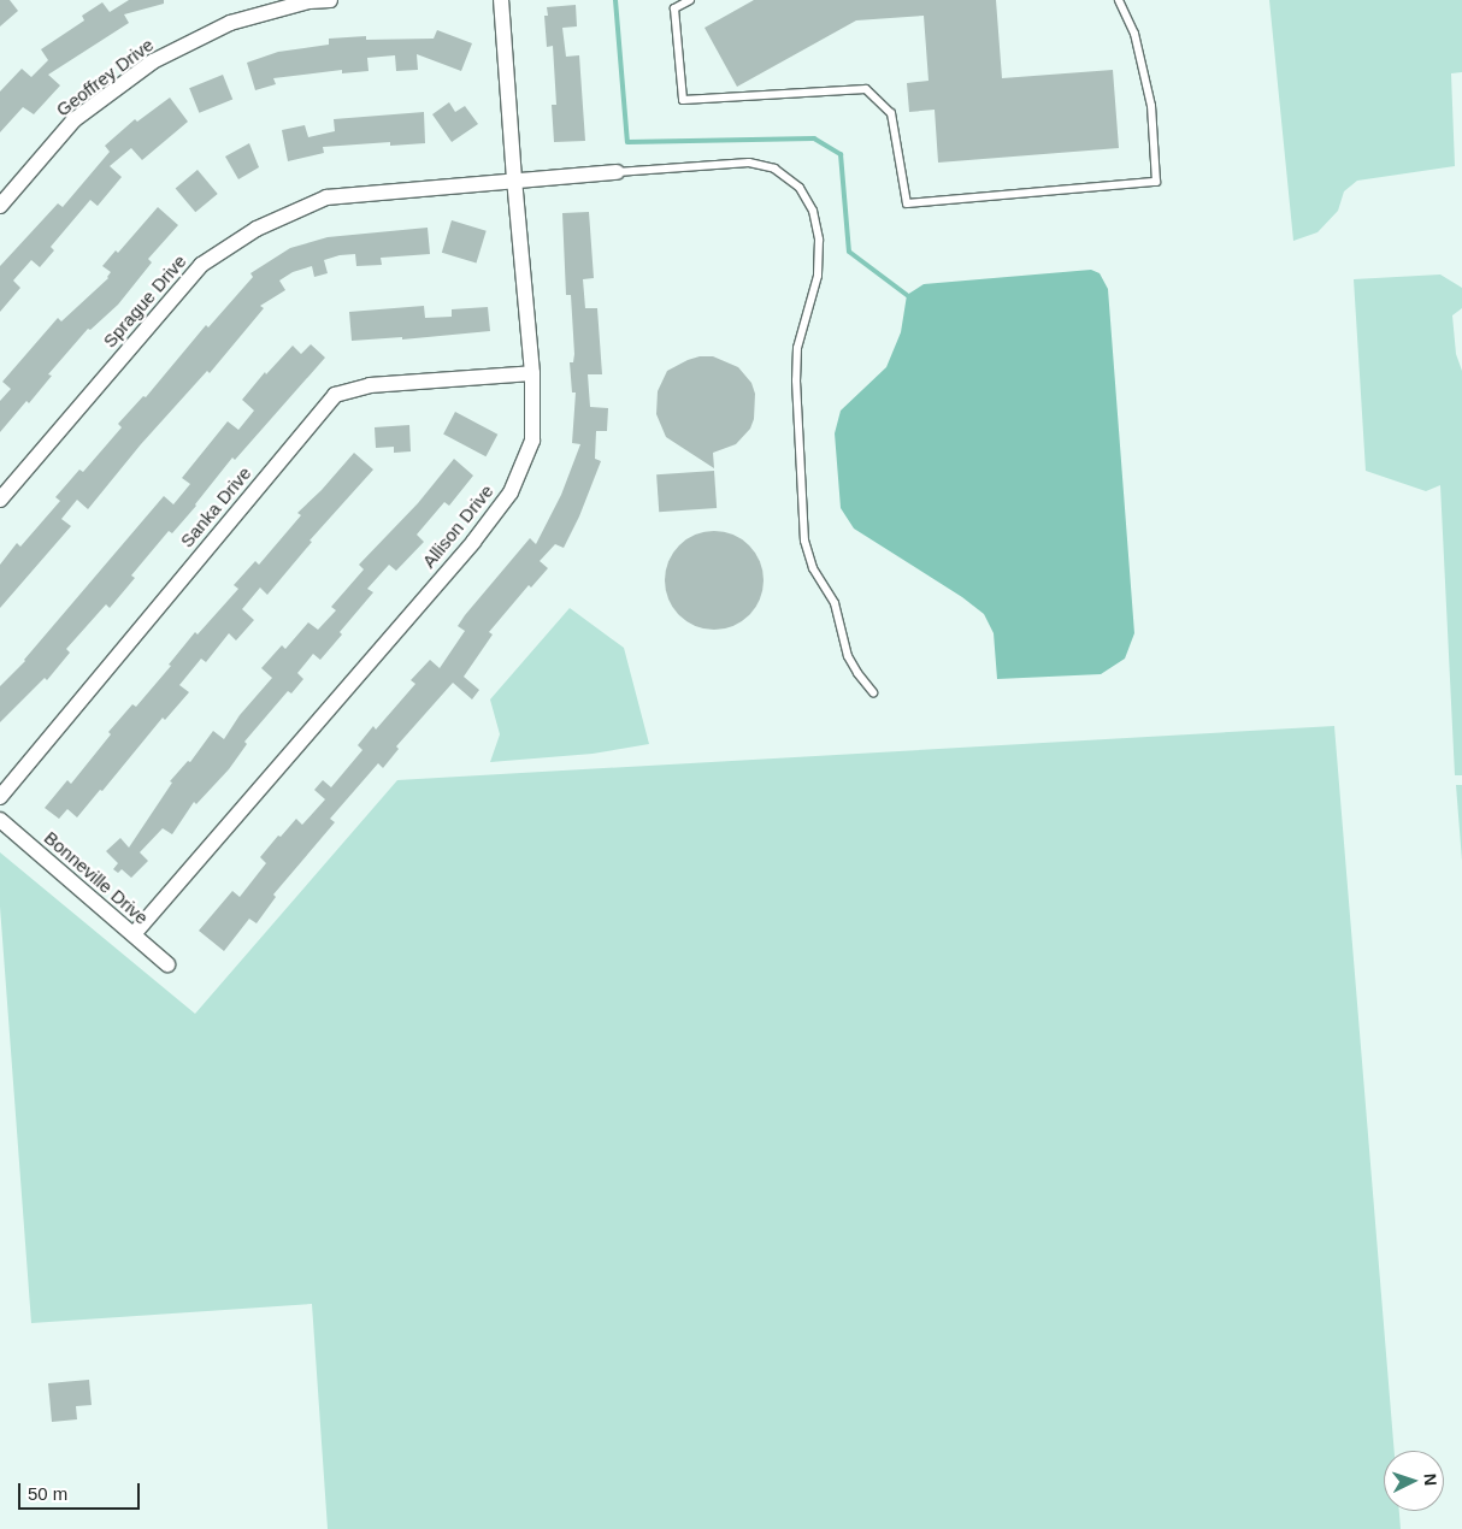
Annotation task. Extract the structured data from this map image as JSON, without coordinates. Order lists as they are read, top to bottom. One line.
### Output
{"streets":{"street":["Geoffrey Drive","Sprague Drive","Sanka Drive","Allison Drive","Bonneville Drive"]},"crossings":[["Sprague Drive","Allison Drive"],["Sanka Drive","Allison Drive"],["Allison Drive","Bonneville Drive"]],"scale_bar":"50 m","north":"right"}
